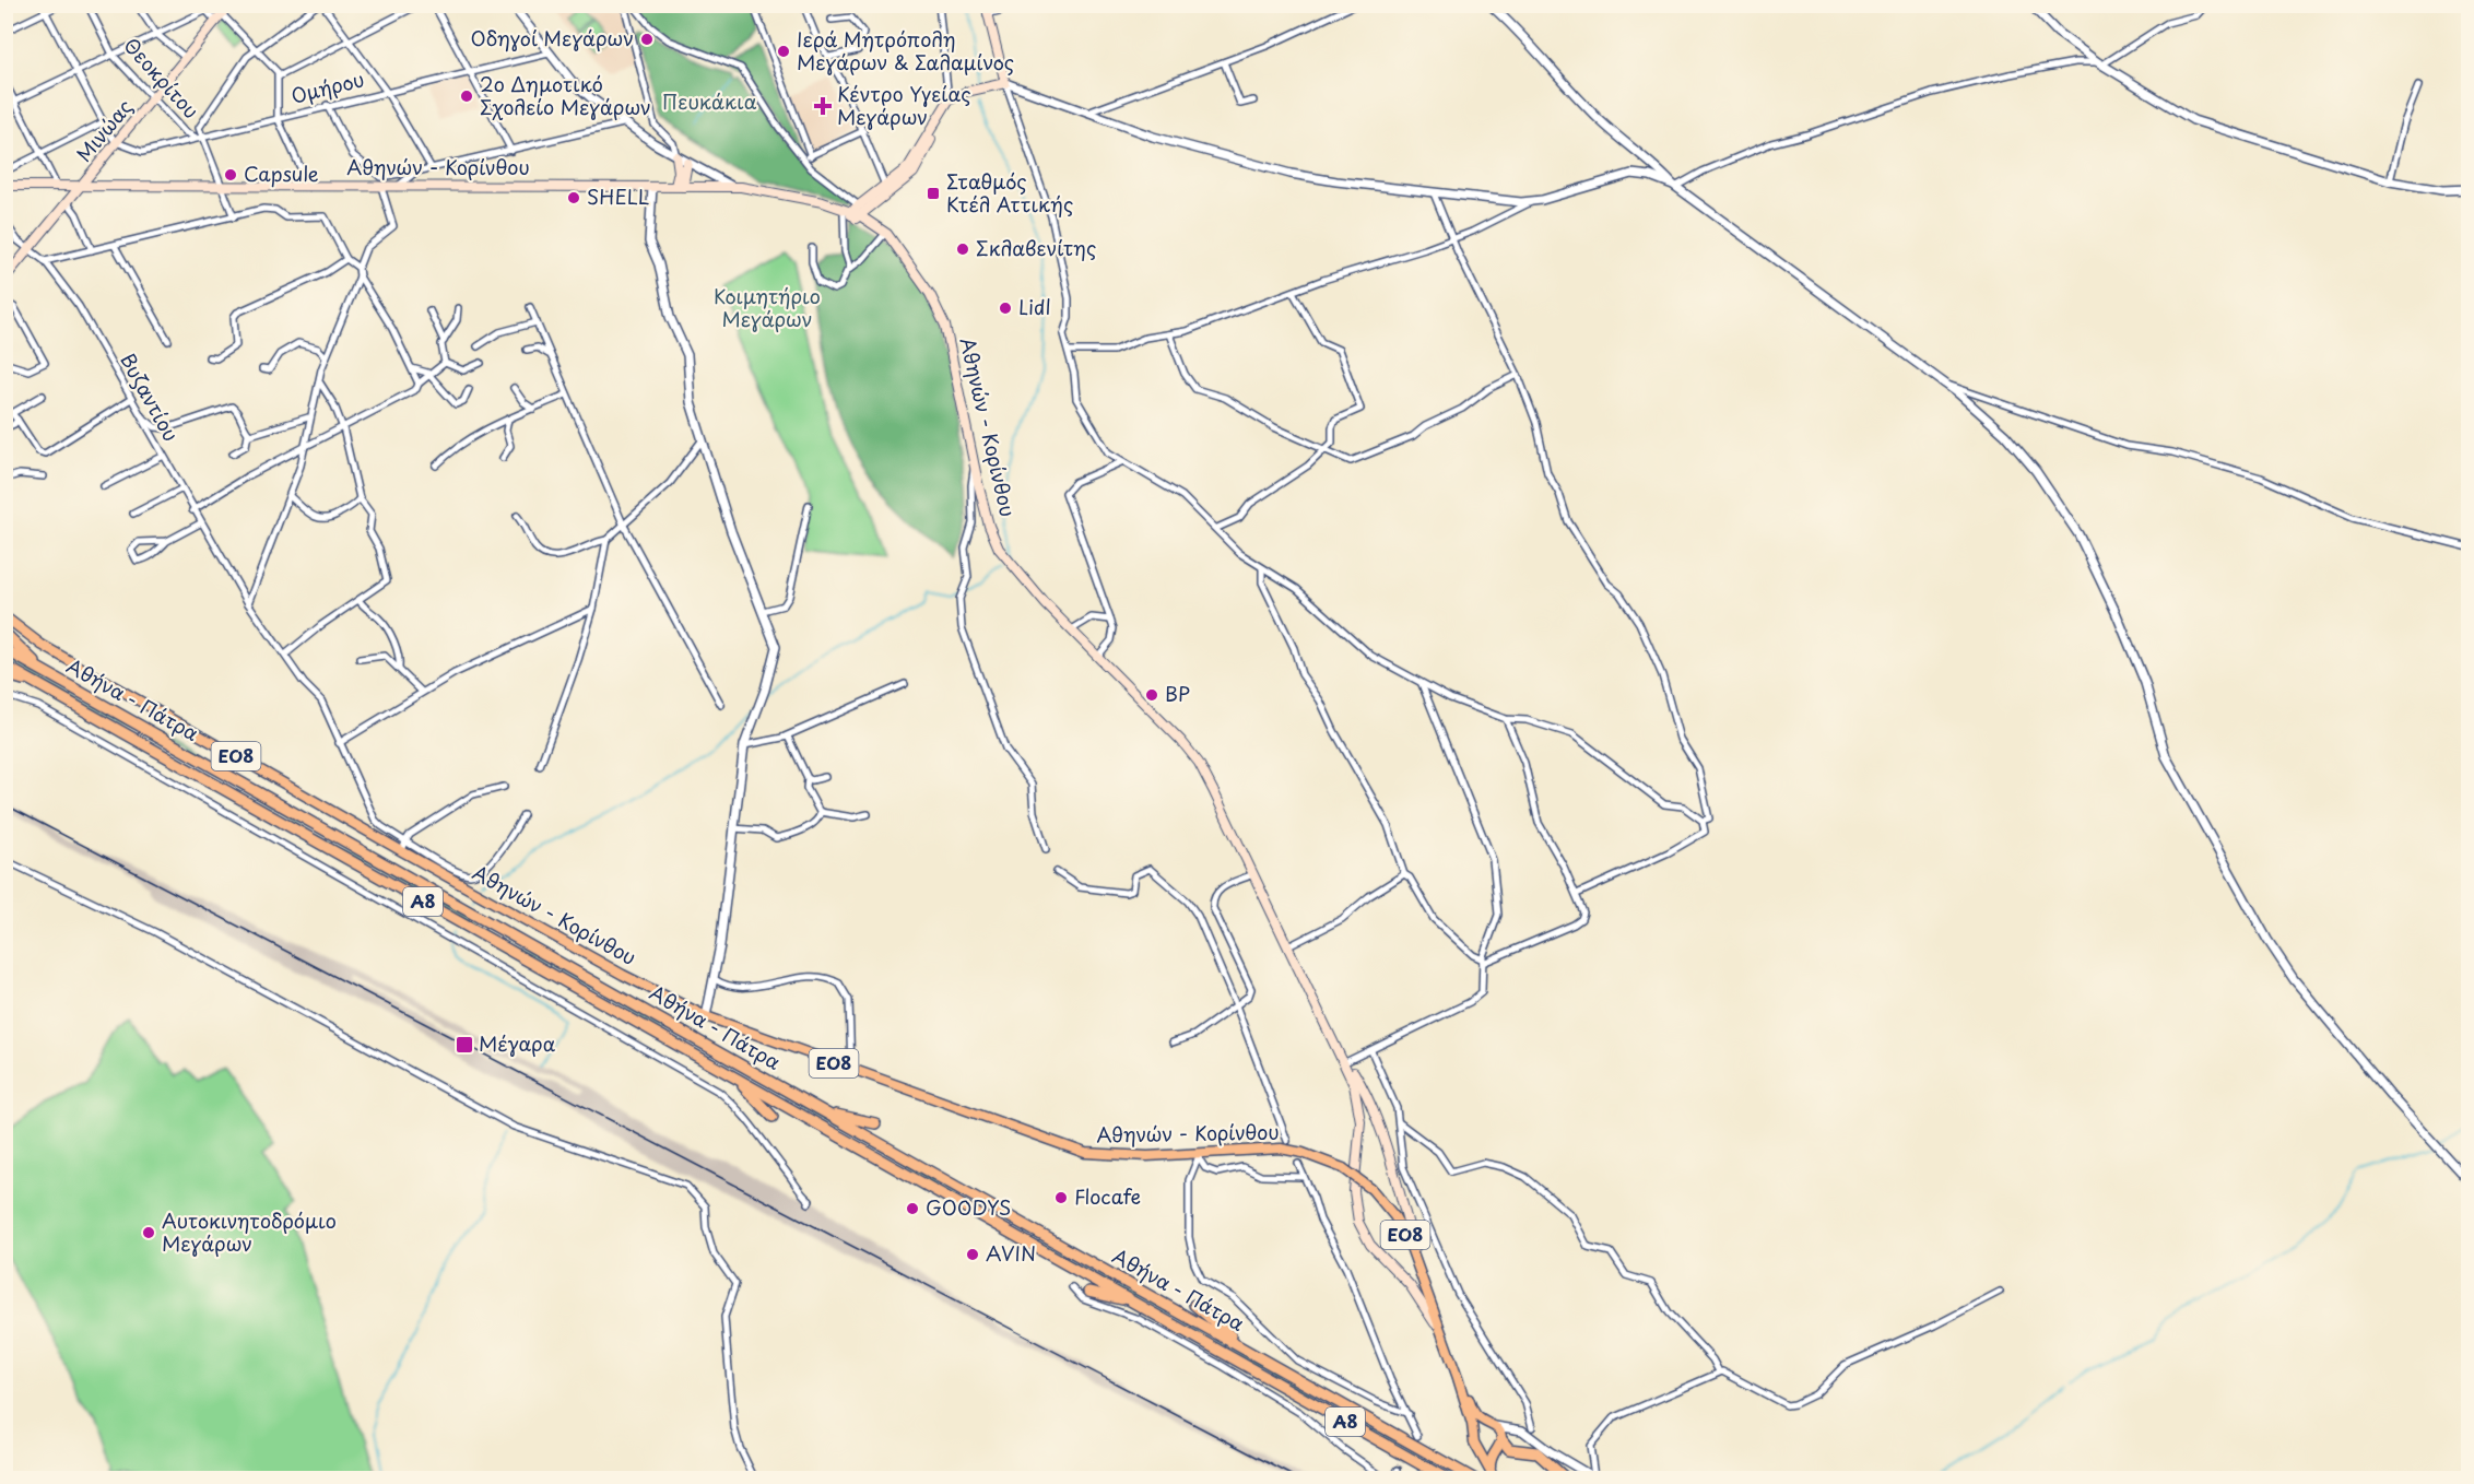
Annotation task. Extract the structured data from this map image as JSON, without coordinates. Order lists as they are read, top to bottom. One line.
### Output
{"streets":{"highway":["Αθήνα - Πάτρα","Α8"],"main road":["Μινώας","Αθηνών - Κορίνθου","ΕΟ8"],"street":["Θεοκρίτου","Ομήρου","Βυζαντίου"]},"crossings":[["Θεοκρίτου","Ομήρου"],["Θεοκρίτου","Μινώας"],["Ομήρου","Μινώας"],["Μινώας","Αθηνών - Κορίνθου"],["Μινώας","Βυζαντίου"]],"parks":["Πευκάκια","Κοιμητήριο Μεγάρων"],"places":{"other":["Οδηγοί Μεγάρων","Ιερά Μητρόπολη Μεγάρων & Σαλαμίνος","2ο Δημοτικό Σχολείο Μεγάρων","Capsule","SHELL","Σκλαβενίτης","Lidl","BP","Flocafe","GOODYS","Αυτοκινητοδρόμιο Μεγάρων","AVIN"],"health":["Κέντρο Υγείας Μεγάρων"],"transit":["Σταθμός Κτέλ Αττικής","Μέγαρα"]}}
